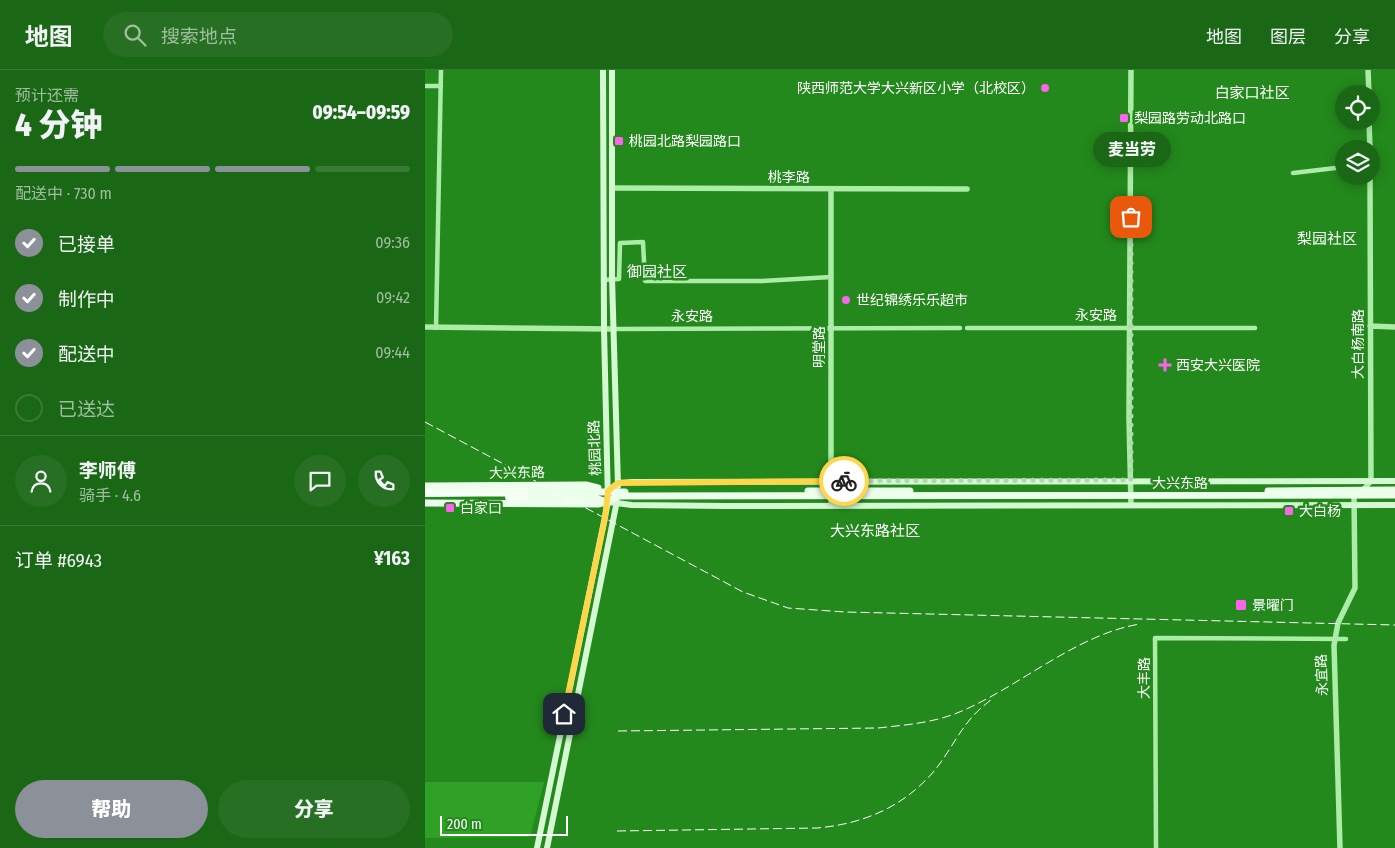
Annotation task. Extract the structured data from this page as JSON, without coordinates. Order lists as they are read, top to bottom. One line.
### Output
{"streets":{"main road":["桃园北路","大兴东路"],"street":["桃李路","永安路","大白杨南路","明堂路","永宜路","大丰路"]},"crossings":[["桃李路","明堂路"],["桃李路","桃园北路"],["永安路","明堂路"],["永安路","桃园北路"],["明堂路","大兴东路"],["桃园北路","大兴东路"],["永宜路","大丰路"]],"districts":["白家口社区","梨园社区","御园社区","大兴东路社区"],"places":{"other":["陕西师范大学大兴新区小学（北校区）","麦当劳","世纪锦绣乐乐超市"],"transit":["梨园路劳动北路口","桃园北路梨园路口","白家口","大白杨","景曜门"],"health":["西安大兴医院"]},"scale_bar":"200 m","page":{"header":"地图","search":"搜索地点","nav":["地图","图层","分享"],"heading":["4 分钟","预计还需","09:54–09:59"],"panel":["李师傅","骑手 · 4.6","订单 #6943","¥163"],"bubble":"麦当劳","bar":"配送中 · 730 m","list":[["已接单","09:36"],["制作中","09:42"],["配送中","09:44"],"已送达"],"buttons":["帮助","分享"],"scale":"200 m"}}
